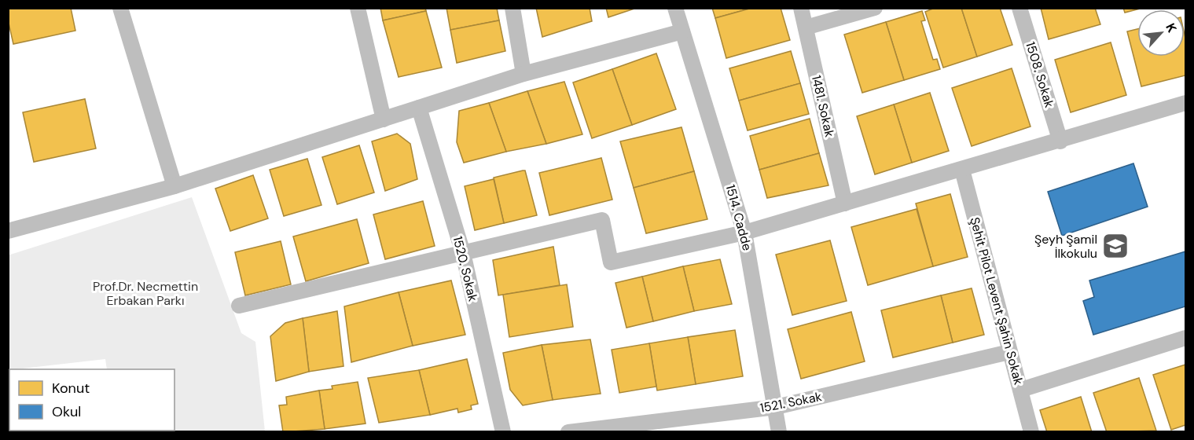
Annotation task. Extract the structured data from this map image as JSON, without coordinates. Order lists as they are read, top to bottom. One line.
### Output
{"streets":{"street":["1508. Sokak","1481. Sokak","1514. Cadde","1520. Sokak","Şehit Pilot Levent Şahin Sokak","1521. Sokak"]},"crossings":[["1514. Cadde","1521. Sokak"],["Şehit Pilot Levent Şahin Sokak","1521. Sokak"]],"parks":["Prof.Dr. Necmettin Erbakan Parkı"],"places":{"school or university":["Şeyh Şamil İlkokulu"]},"legend":["Konut","Okul"],"north":"top right"}
